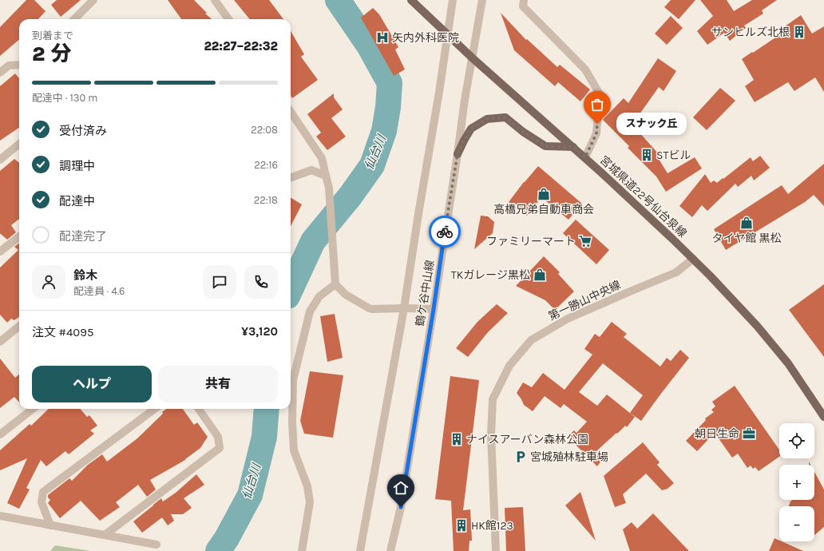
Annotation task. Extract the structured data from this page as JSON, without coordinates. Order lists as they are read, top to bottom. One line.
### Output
{"streets":{"main road":["宮城県道22号仙台泉線"],"street":["鶴ケ谷中山線","第一勝山中央線"]},"crossings":[["宮城県道22号仙台泉線","鶴ケ谷中山線"],["宮城県道22号仙台泉線","第一勝山中央線"]],"water":["仙台川"],"places":{"building":["サンヒルズ北根","STビル","ナイスアーバン森林公園","HK館123"],"hospital":["矢内外科医院"],"other":["スナック丘"],"shop":["高橋兄弟自動車商会","タイヤ館 黒松","TKガレージ黒松"],"supermarket":["ファミリーマート"],"office":["朝日生命"],"parking":["宮城殖林駐車場"]},"page":{"heading":["2 分","到着まで","22:27–22:32"],"panel":["鈴木","配達員 · 4.6","注文 #4095","¥3,120"],"bar":"配達中 · 130 m","list":[["受付済み","22:08"],["調理中","22:16"],["配達中","22:18"],"配達完了"],"bubble":"スナック丘","buttons":["ヘルプ","共有"],"map_buttons":["+","−"]}}
